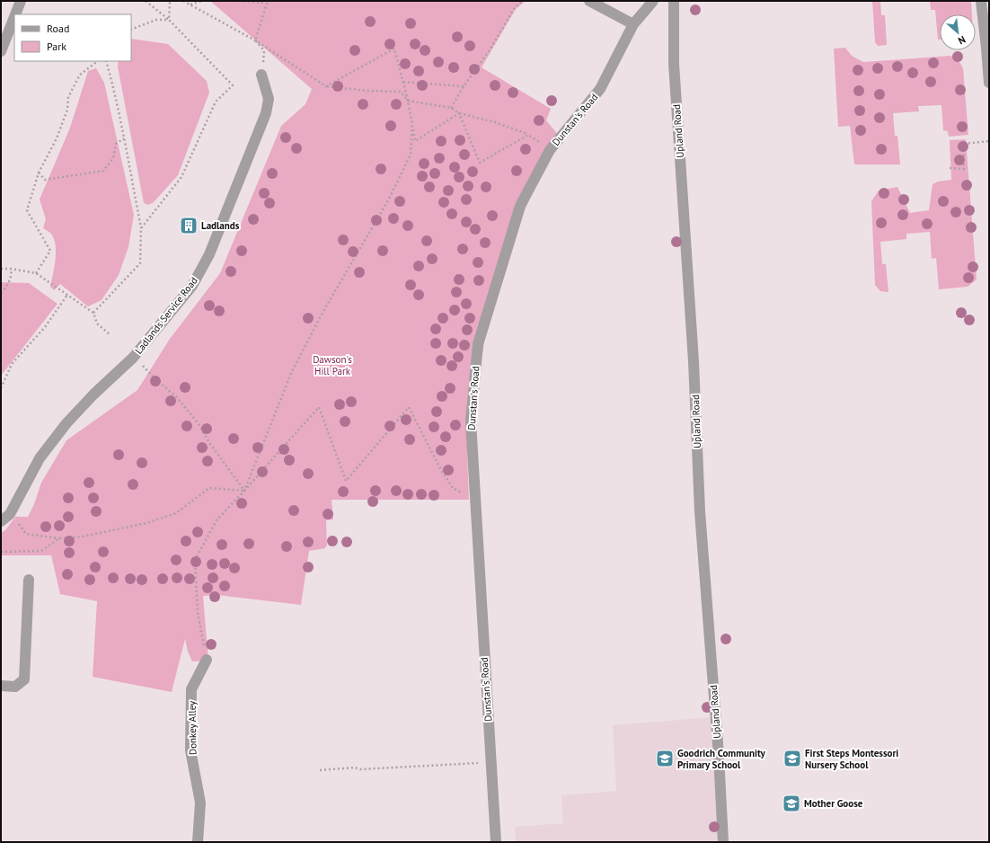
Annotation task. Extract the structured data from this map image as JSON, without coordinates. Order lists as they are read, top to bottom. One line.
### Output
{"streets":{"street":["Dunstan's Road","Upland Road","Ladlands Service Road","Donkey Alley"]},"parks":["Dawson's Hill Park"],"places":{"building":["Ladlands"],"school or university":["Goodrich Community Primary School","First Steps Montessori Nursery School","Mother Goose"]},"legend":["Road","Park"],"north":"bottom right"}
